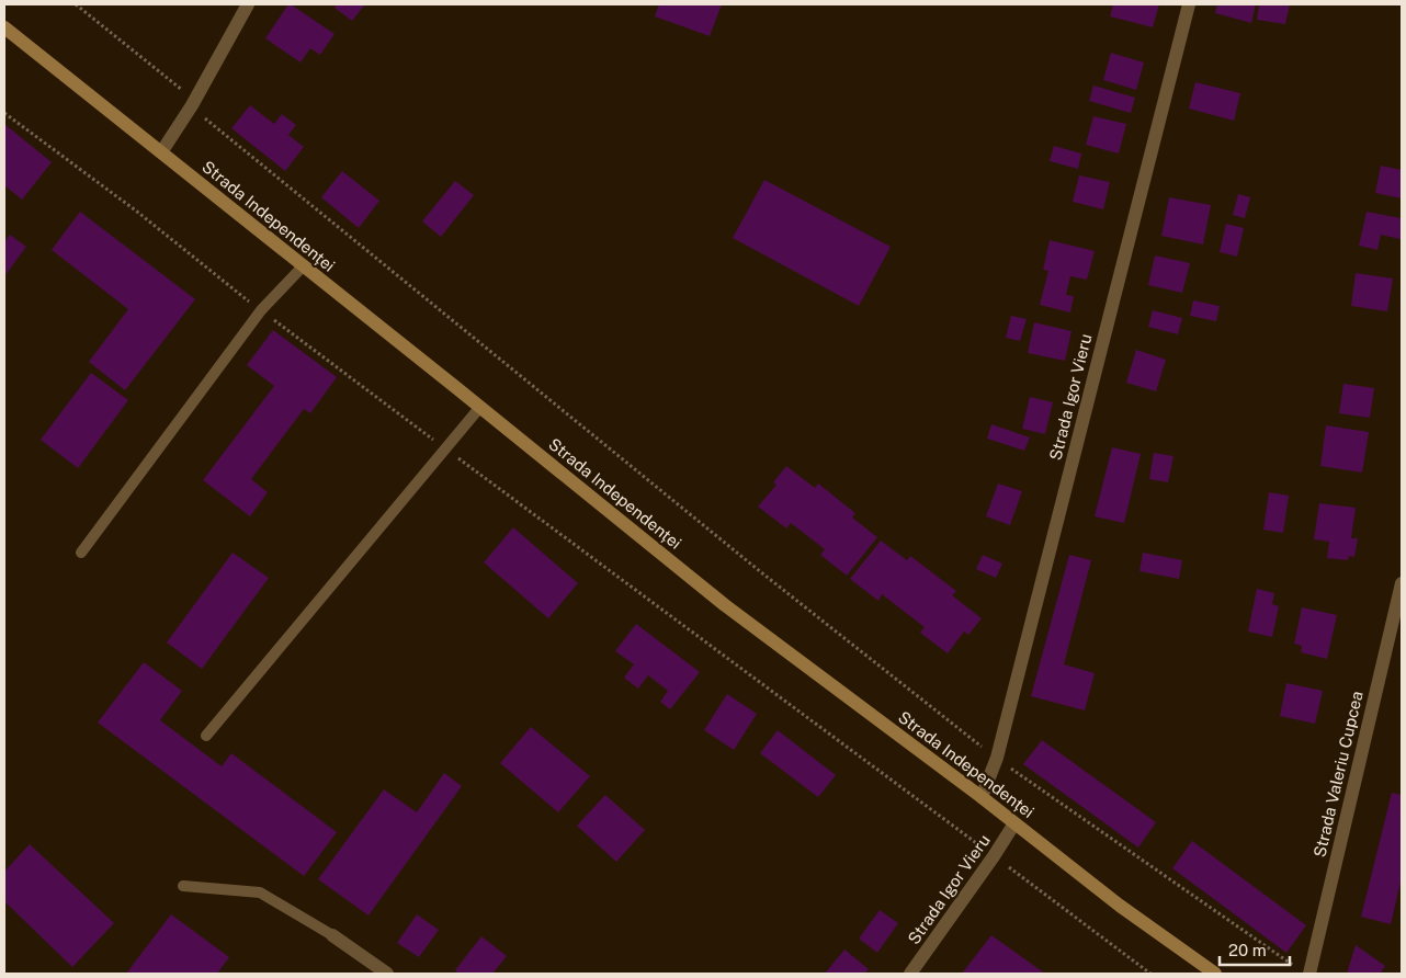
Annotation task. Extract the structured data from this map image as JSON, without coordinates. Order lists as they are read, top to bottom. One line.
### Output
{"streets":{"main road":["Strada Independenței"],"street":["Strada Igor Vieru","Strada Valeriu Cupcea"]},"crossings":[["Strada Independenței","Strada Igor Vieru"]],"scale_bar":"20 m"}
